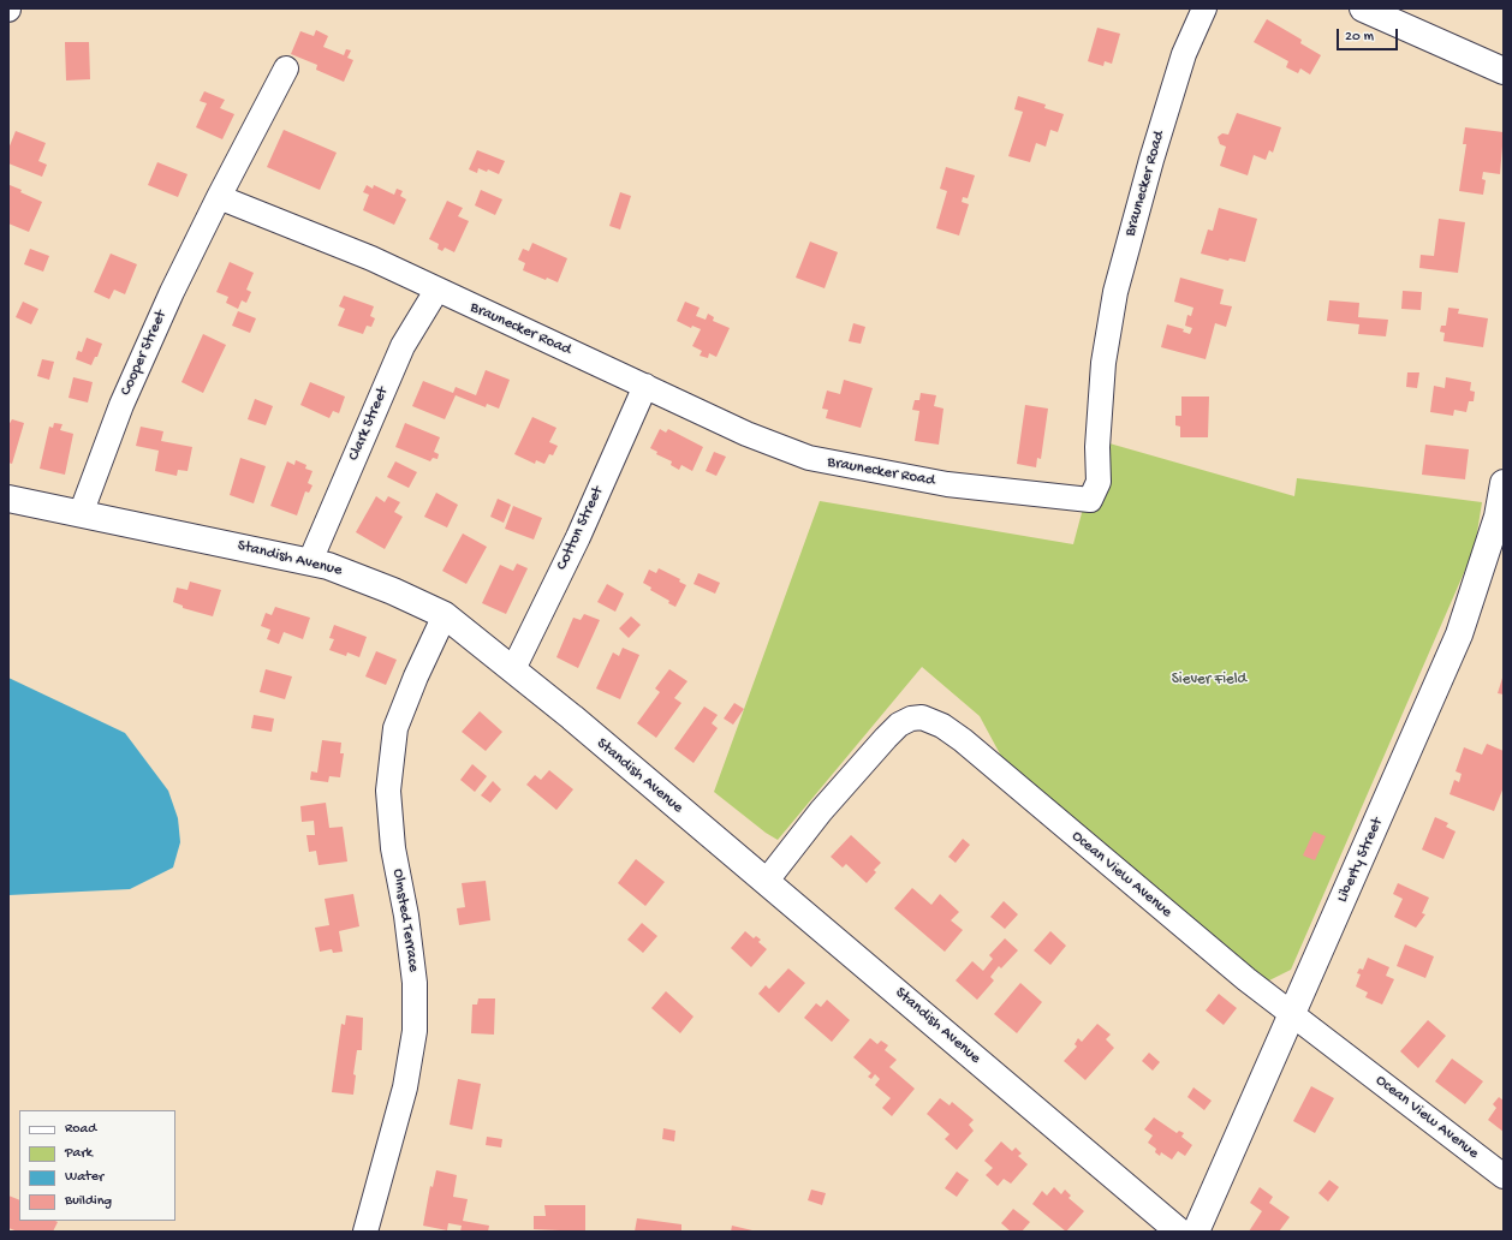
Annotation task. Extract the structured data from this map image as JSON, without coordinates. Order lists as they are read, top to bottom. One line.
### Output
{"streets":{"street":["Braunecker Road","Cooper Street","Clark Street","Cotton Street","Standish Avenue","Liberty Street","Ocean View Avenue","Olmsted Terrace"]},"crossings":[["Braunecker Road","Cooper Street"],["Braunecker Road","Clark Street"],["Braunecker Road","Cotton Street"],["Cooper Street","Standish Avenue"],["Clark Street","Standish Avenue"],["Cotton Street","Standish Avenue"],["Standish Avenue","Ocean View Avenue"],["Standish Avenue","Olmsted Terrace"],["Liberty Street","Ocean View Avenue"]],"parks":["Siever Field"],"legend":["Road","Park","Water","Building"],"scale_bar":"20 m"}
